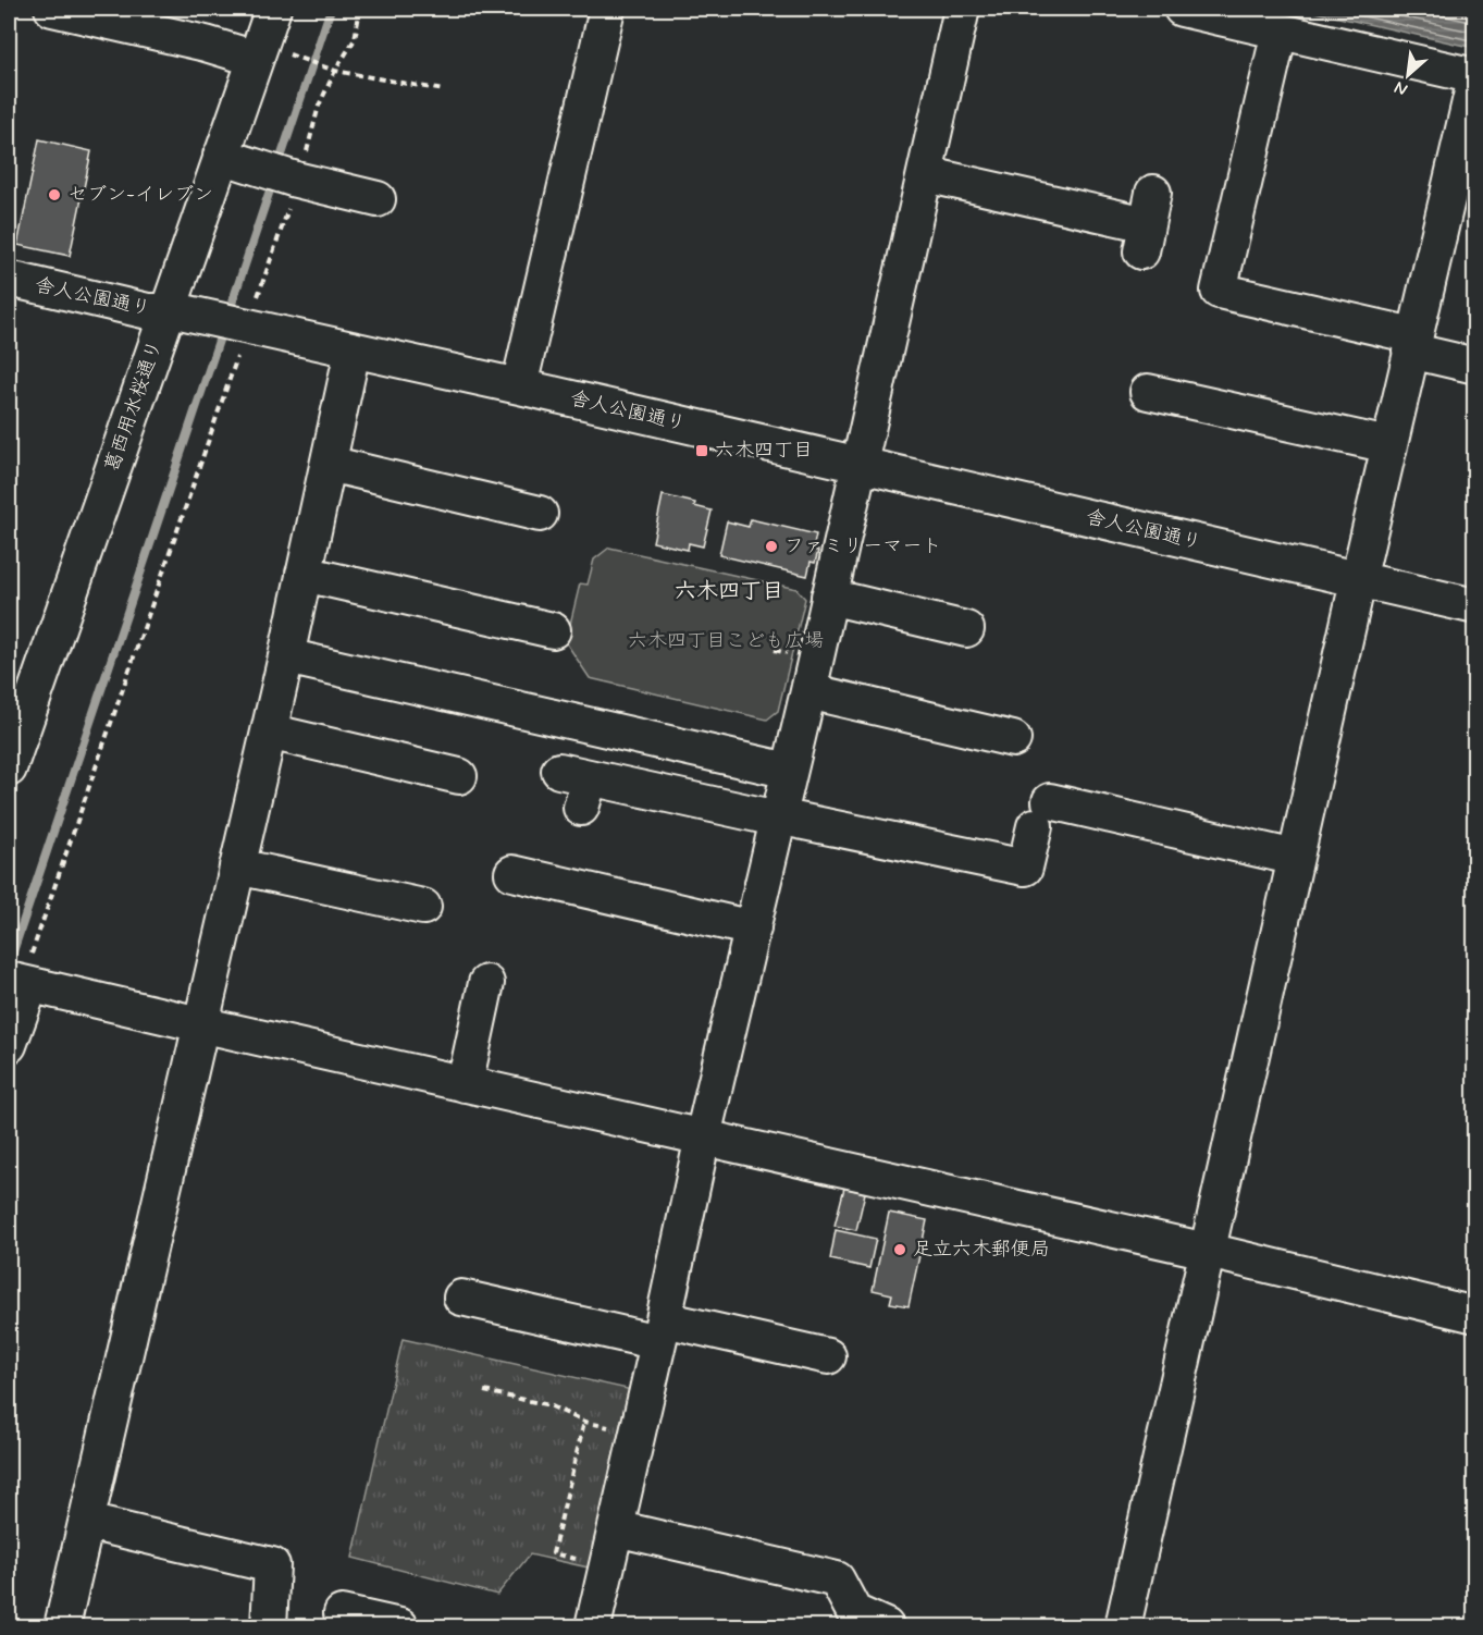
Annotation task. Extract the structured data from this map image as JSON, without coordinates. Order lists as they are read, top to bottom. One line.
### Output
{"streets":{"street":["舎人公園通り","葛西用水桜通り"]},"crossings":[["舎人公園通り","葛西用水桜通り"]],"districts":["六木四丁目"],"parks":["六木四丁目こども広場"],"places":{"other":["セブン-イレブン","ファミリーマート","足立六木郵便局"],"transit":["六木四丁目"]},"north":"bottom left"}
